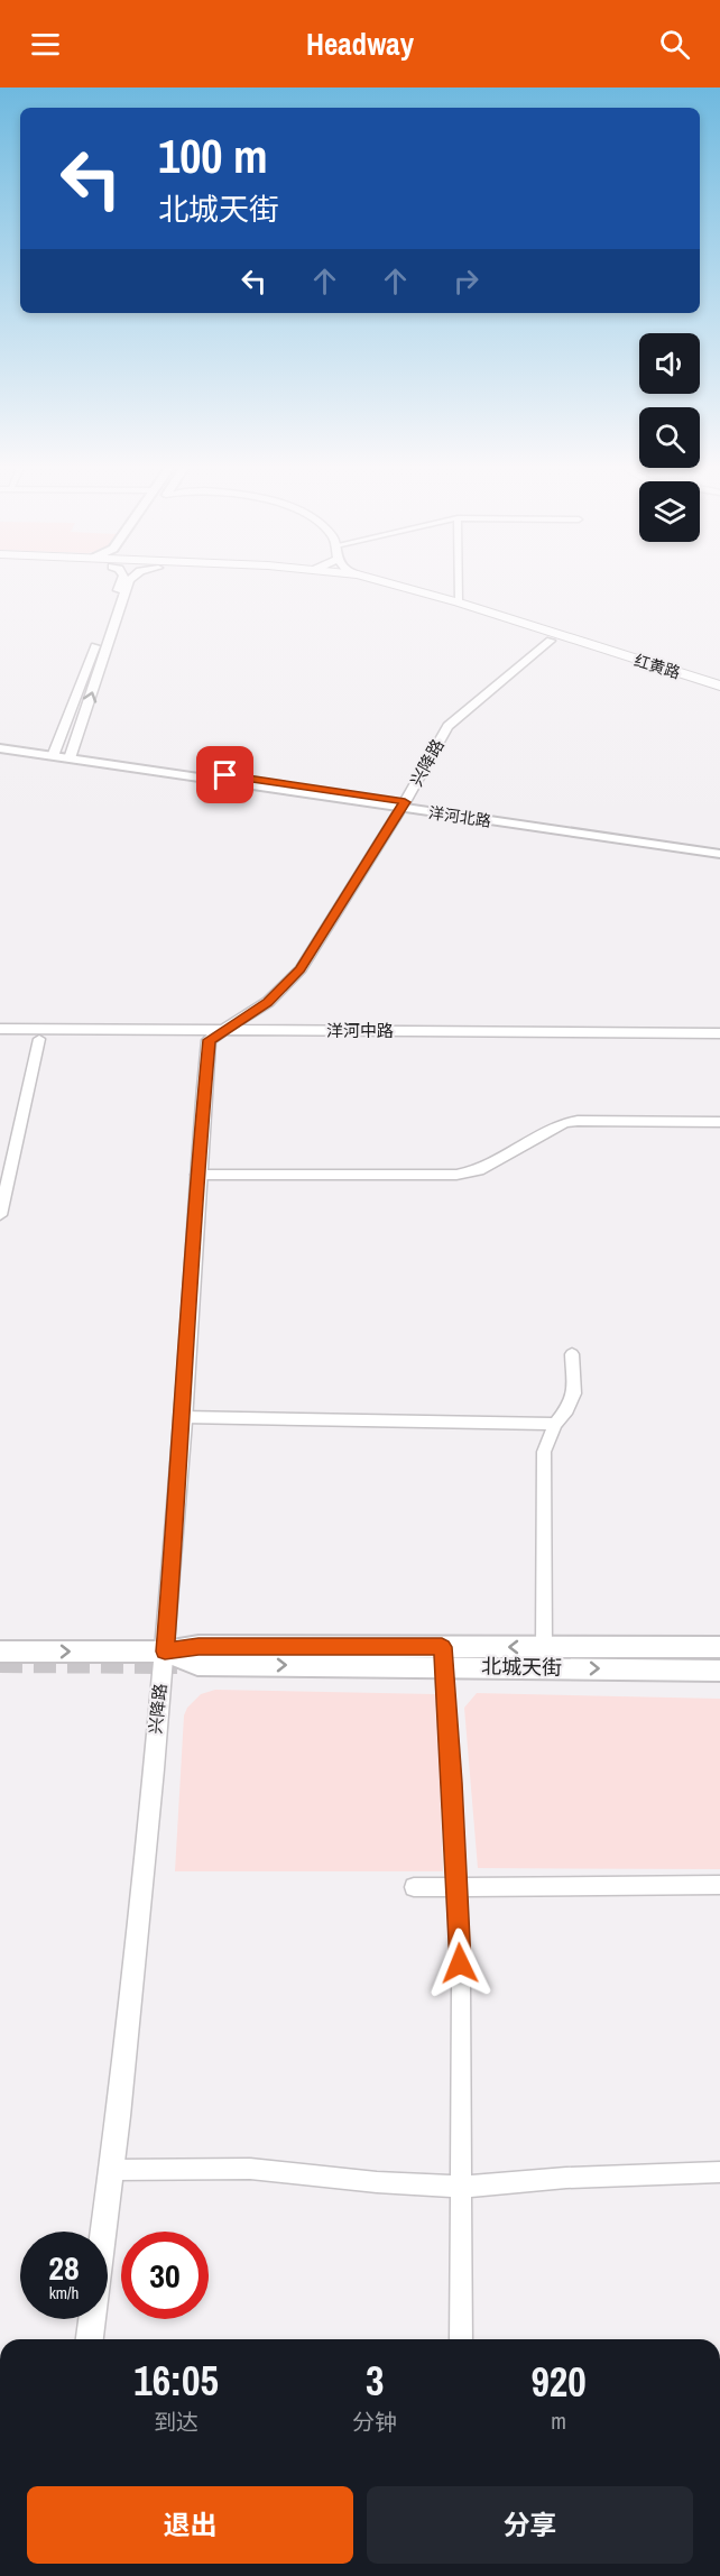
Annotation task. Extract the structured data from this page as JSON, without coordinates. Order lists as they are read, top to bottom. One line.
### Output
{"streets":{"highway":["红黄路"],"main road":["洋河北路","北城天街"],"street":["兴降路","洋河中路"]},"crossings":[["红黄路","兴降路"],["兴降路","洋河北路"],["兴降路","洋河中路"],["兴降路","北城天街"]],"page":{"header":"Headway","turn":["100 m","北城天街"],"speed":"28 km/h","limit":"30","eta":["16:05","到达","3","分钟","920","m"],"buttons":["退出","分享"]}}
